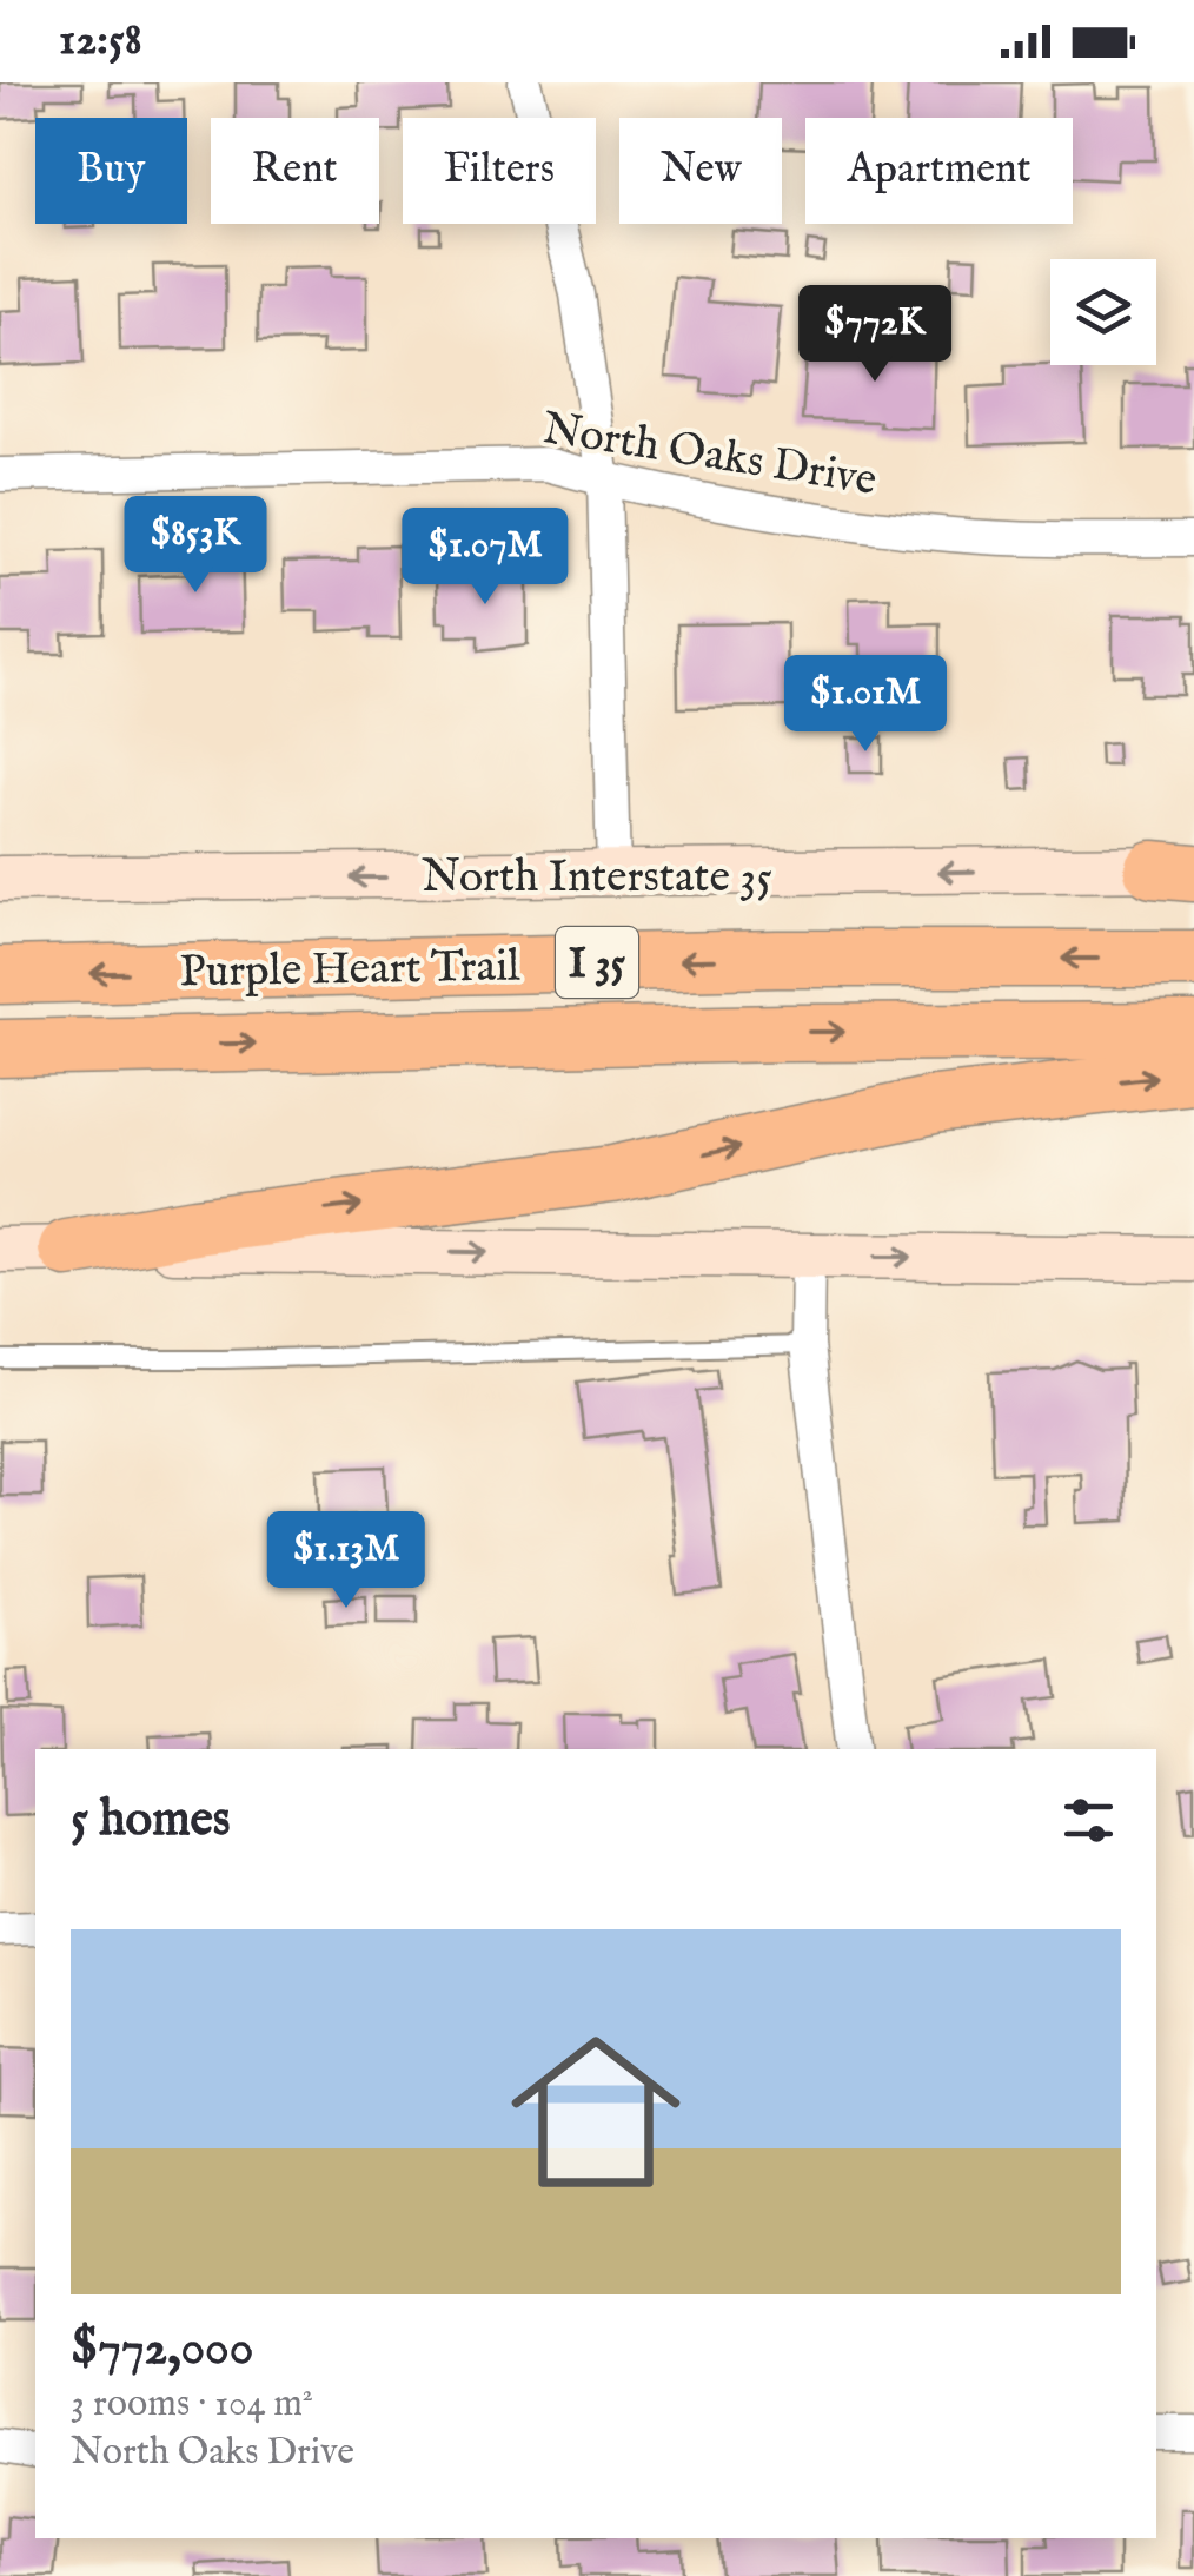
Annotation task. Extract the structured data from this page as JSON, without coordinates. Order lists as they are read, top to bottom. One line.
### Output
{"streets":{"highway":["I 35","Purple Heart Trail"],"main road":["North Interstate 35"],"street":["North Oaks Drive"]},"page":{"status":"12:58","chip":["Buy","Rent","Filters","New","Apartment"],"price":["$772K","$853K","$1.07M","$1.01M","$1.13M"],"heading":"5 homes","list":[{"name":"$772,000","note":"3 rooms · 104 m² · North Oaks Drive"}]}}
